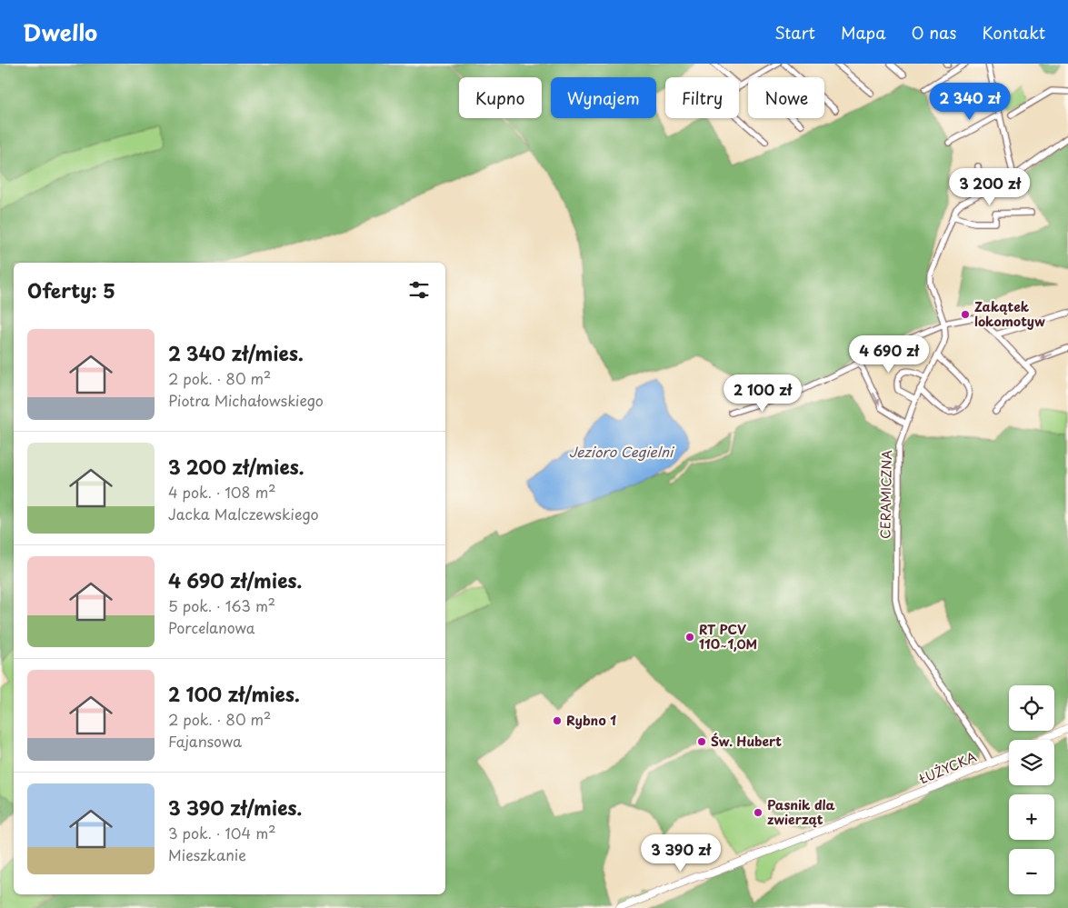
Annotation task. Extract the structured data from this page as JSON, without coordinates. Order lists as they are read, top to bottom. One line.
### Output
{"streets":{"main road":["ŁUŻYCKA"],"street":["CERAMICZNA"]},"crossings":[["CERAMICZNA","ŁUŻYCKA"]],"water":["Jezioro Cegielni"],"places":["Zakątek lokomotyw","RT PCV 110 ̴ 1,0M","Rybno 1","Św. Hubert","Pasnik dla zwierząt"],"page":{"header":"Dwello","nav":["Start","Mapa","O nas","Kontakt"],"chip":["Kupno","Wynajem","Filtry","Nowe"],"price":["2 340 zł","3 200 zł","4 690 zł","2 100 zł","3 390 zł"],"heading":"Oferty: 5","list":[{"name":"2 340 zł/mies.","note":"2 pok. · 80 m² · Piotra Michałowskiego"},{"name":"3 200 zł/mies.","note":"4 pok. · 108 m² · Jacka Malczewskiego"},{"name":"4 690 zł/mies.","note":"5 pok. · 163 m² · Porcelanowa"},{"name":"2 100 zł/mies.","note":"2 pok. · 80 m² · Fajansowa"},{"name":"3 390 zł/mies.","note":"3 pok. · 104 m² · Mieszkanie"}],"map_buttons":["+","−"]}}
